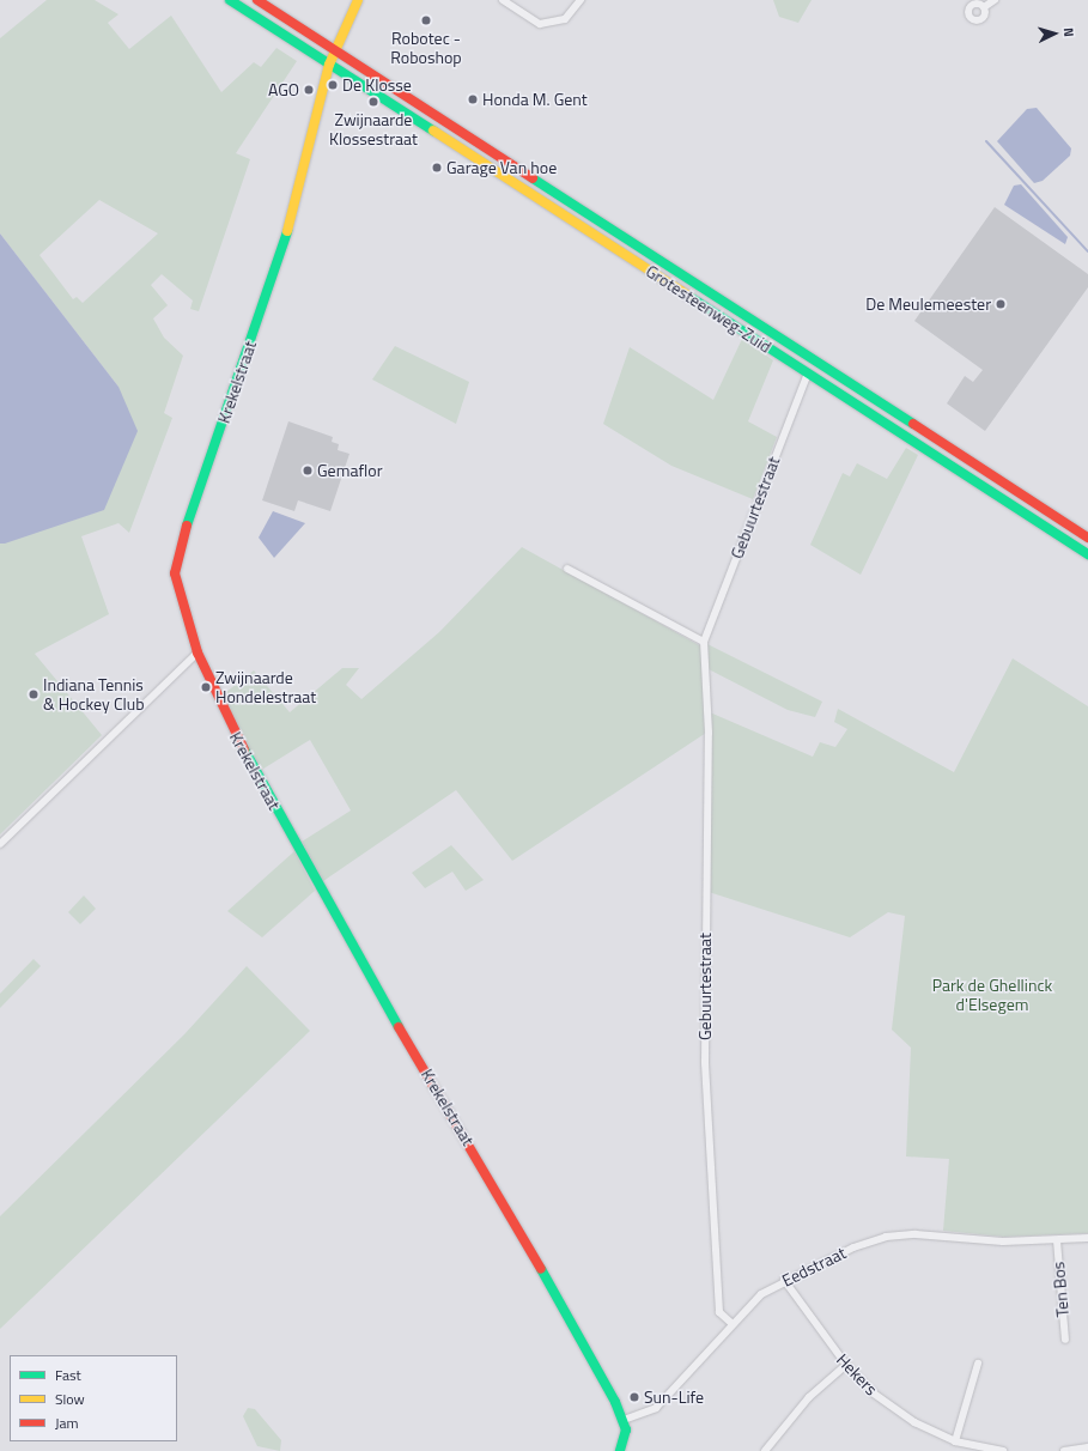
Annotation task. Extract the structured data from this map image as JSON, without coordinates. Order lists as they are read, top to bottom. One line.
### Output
{"streets":{"main road":["Grotesteenweg-Zuid","Krekelstraat"],"street":["Gebuurtestraat","Eedstraat","Ten Bos","Hekers"]},"crossings":[["Grotesteenweg-Zuid","Krekelstraat"],["Grotesteenweg-Zuid","Gebuurtestraat"],["Krekelstraat","Eedstraat"],["Gebuurtestraat","Eedstraat"],["Eedstraat","Ten Bos"],["Eedstraat","Hekers"]],"parks":["Park de Ghellinck d'Elsegem"],"places":["Robotec - Roboshop","De Klosse","AGO","Honda M. Gent","Zwijnaarde Klossestraat","Garage Van hoe","De Meulemeester","Gemaflor","Zwijnaarde Hondelestraat","Indiana Tennis & Hockey Club","Sun-Life"],"legend":["Fast","Slow","Jam"],"north":"right"}
